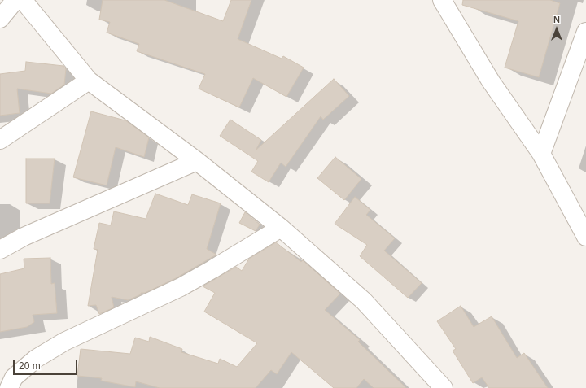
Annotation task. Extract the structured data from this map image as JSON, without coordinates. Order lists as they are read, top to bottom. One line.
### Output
{"scale_bar":"20 m","north":"top"}
